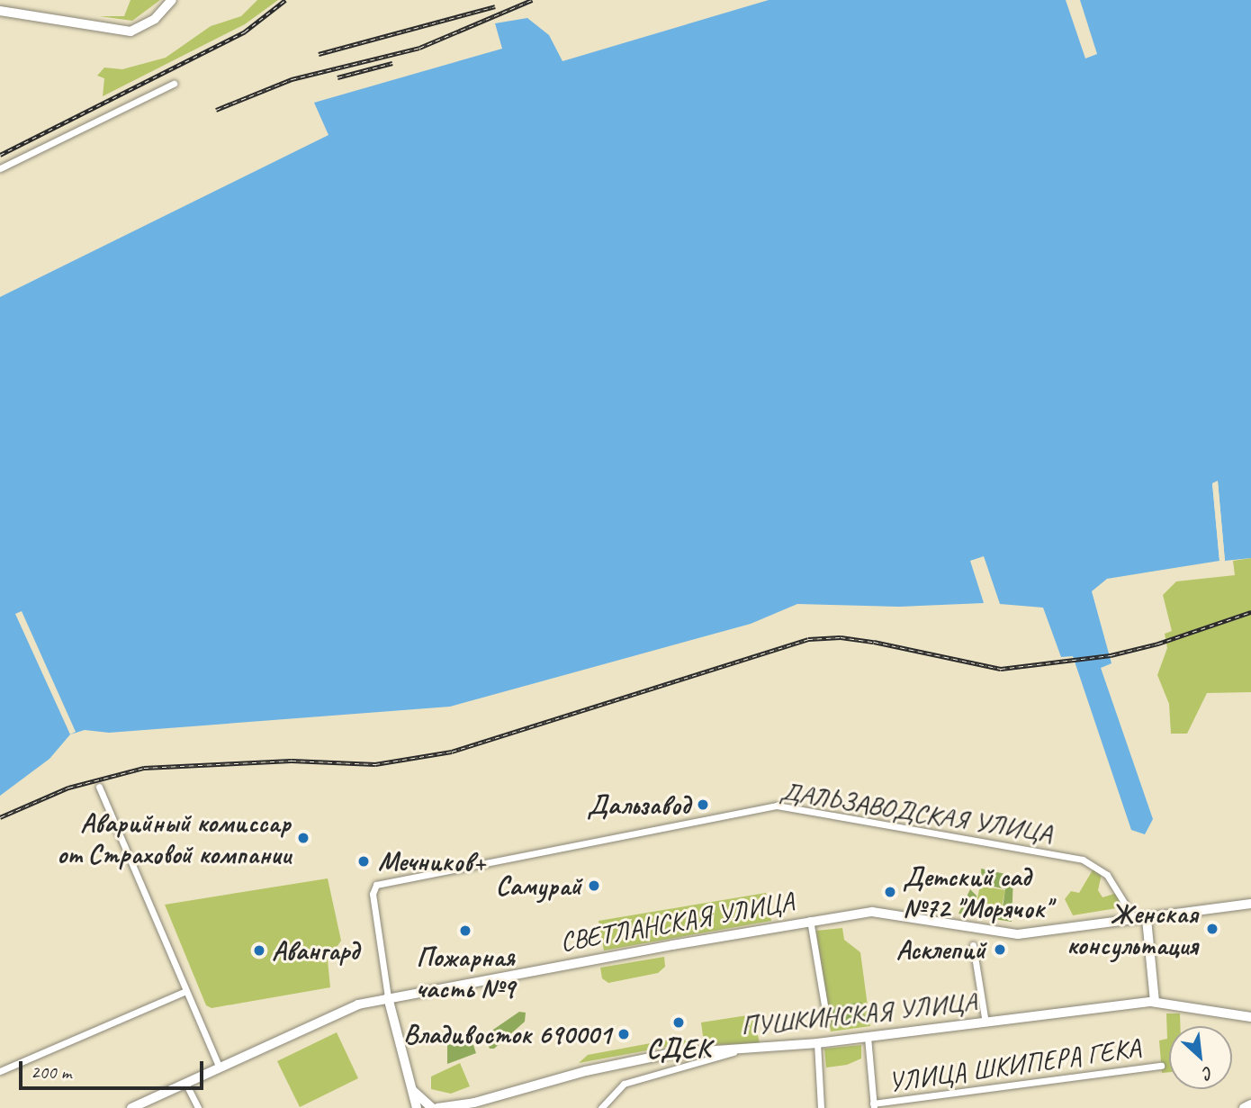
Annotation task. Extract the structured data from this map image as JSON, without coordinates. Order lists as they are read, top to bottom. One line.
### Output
{"streets":{"main road":["СВЕТЛАНСКАЯ УЛИЦА","ПУШКИНСКАЯ УЛИЦА"],"street":["ДАЛЬЗАВОДСКАЯ УЛИЦА","УЛИЦА ШКИПЕРА ГЕКА"]},"crossings":[["ДАЛЬЗАВОДСКАЯ УЛИЦА","СВЕТЛАНСКАЯ УЛИЦА"]],"places":["Дальзавод","Аварийный комиссар от Страховой компании","Мечников+","Самурай","Детский сад №72 \"Морячок\"","Женская консультация","Пожарная часть №9","Асклепий","Авангард","СДЕК","Владивосток 690001"],"scale_bar":"200 m","north":"bottom right"}
